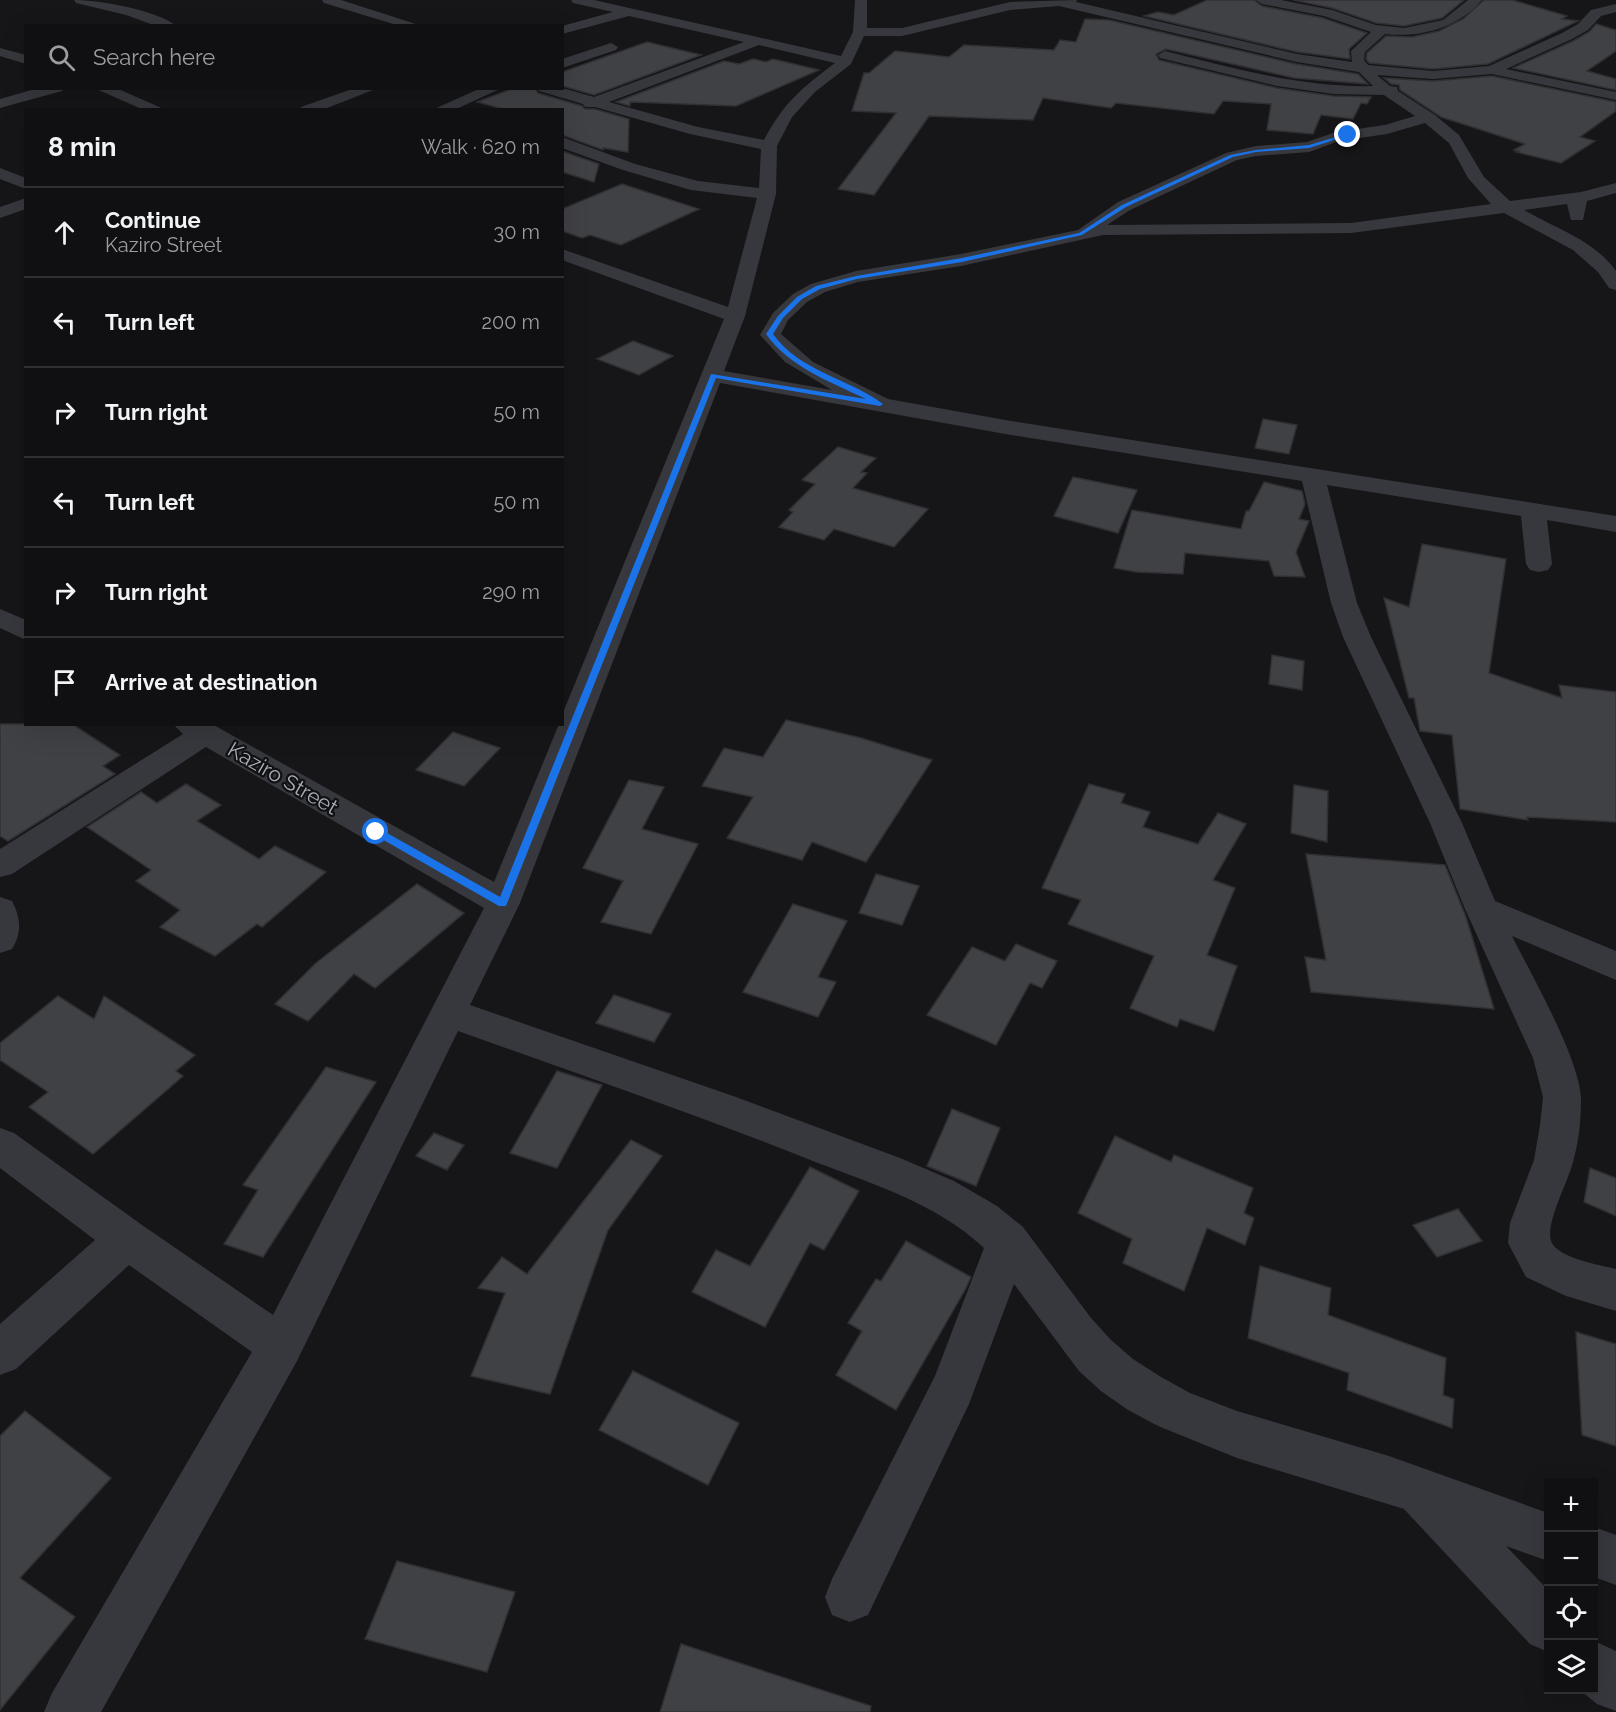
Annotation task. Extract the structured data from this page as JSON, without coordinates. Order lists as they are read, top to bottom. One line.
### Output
{"streets":{"street":["Kaziro Street"]},"page":{"search":"Search here","heading":["8 min","Walk · 620 m"],"list":[["Continue","Kaziro Street","30 m"],["Turn left","200 m"],["Turn right","50 m"],["Turn left","50 m"],["Turn right","290 m"],"Arrive at destination"],"map_buttons":["+","−"]}}
